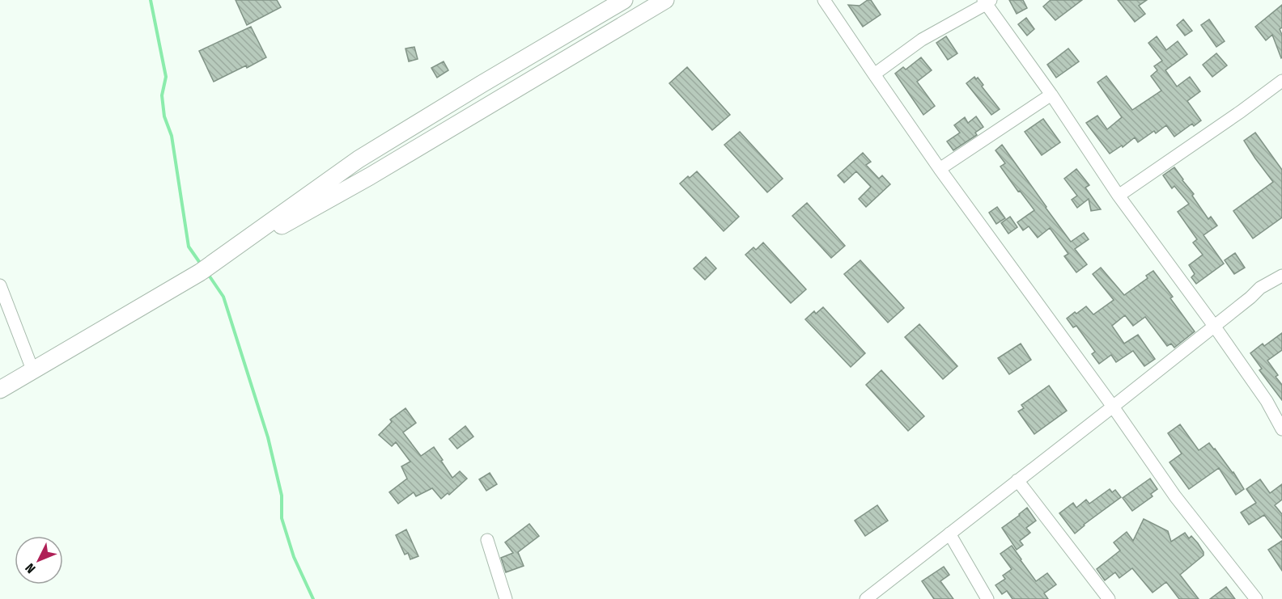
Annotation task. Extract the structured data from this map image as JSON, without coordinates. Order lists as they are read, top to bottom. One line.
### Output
{"north":"bottom left"}
